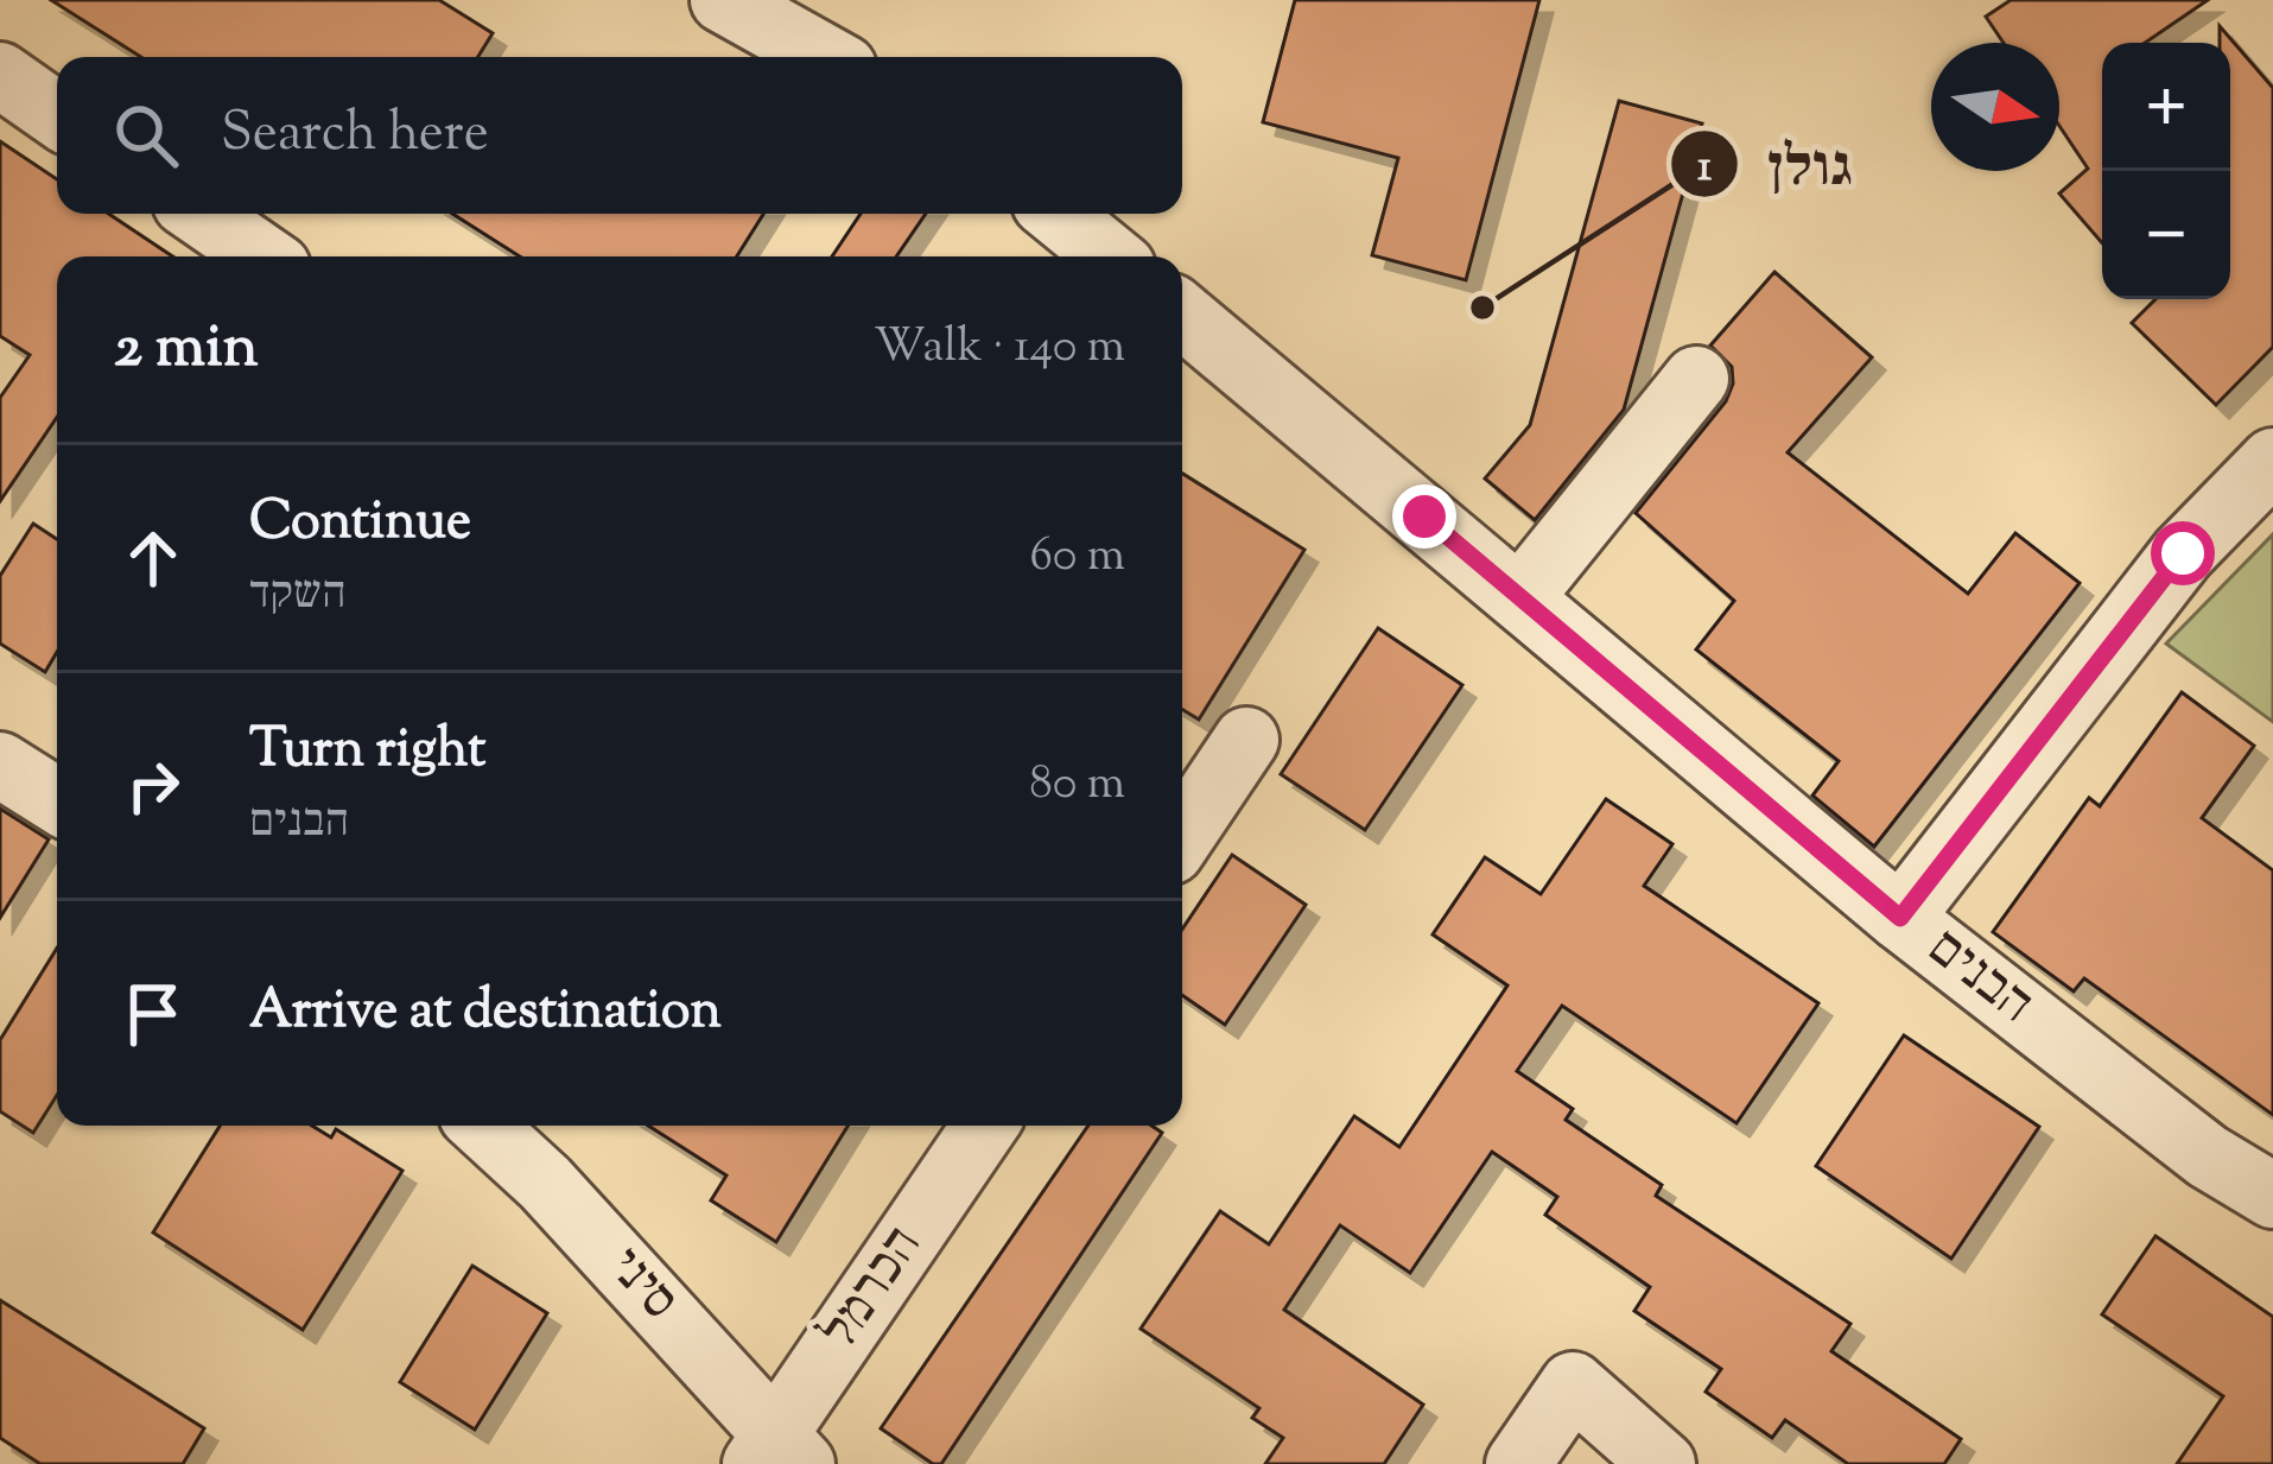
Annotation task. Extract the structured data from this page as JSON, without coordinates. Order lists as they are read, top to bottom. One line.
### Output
{"streets":{"street":["הבנים","סיני","הכרמל"]},"crossings":[["סיני","הכרמל"]],"places":["גולן"],"north":"right","page":{"map_buttons":["+","−"],"search":"Search here","heading":["2 min","Walk · 140 m"],"list":[["Continue","השקד","60 m"],["Turn right","הבנים","80 m"],"Arrive at destination"]}}
